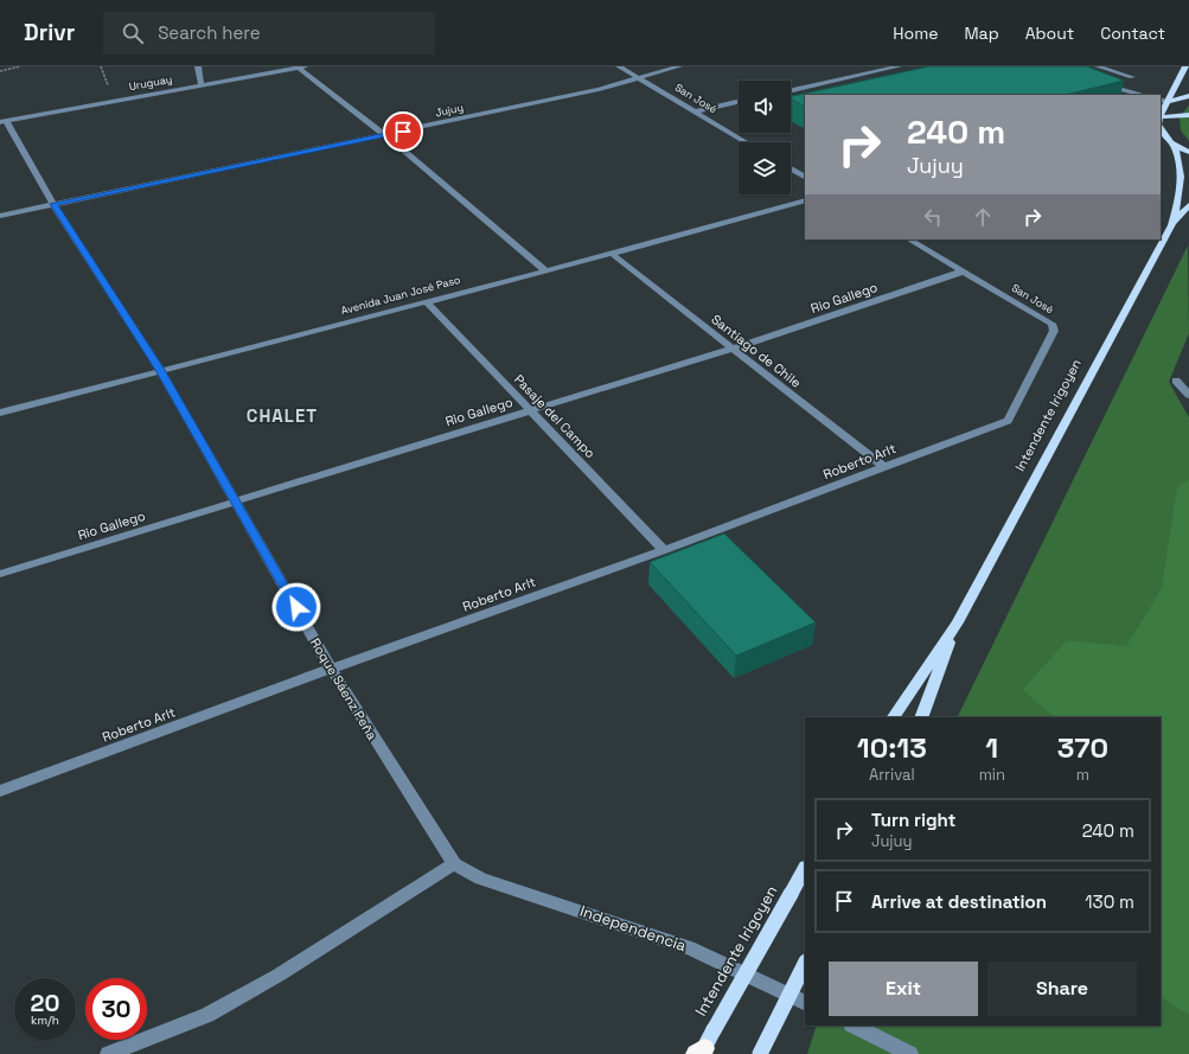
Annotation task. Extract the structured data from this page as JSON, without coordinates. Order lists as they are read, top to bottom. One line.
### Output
{"streets":{"main road":["Intendente Irigoyen"],"street":["Uruguay","San José","Jujuy","Avenida Juan José Paso","Rio Gallego","Santiago de Chile","Pasaje del Campo","Roberto Arlt","Roque Sáenz Peña","Independencia"]},"crossings":[["Uruguay","Roque Sáenz Peña"],["San José","Jujuy"],["San José","Rio Gallego"],["San José","Roberto Arlt"],["Jujuy","Roque Sáenz Peña"],["Avenida Juan José Paso","Santiago de Chile"],["Avenida Juan José Paso","Pasaje del Campo"],["Avenida Juan José Paso","Roque Sáenz Peña"],["Rio Gallego","Santiago de Chile"],["Rio Gallego","Pasaje del Campo"],["Rio Gallego","Roque Sáenz Peña"],["Santiago de Chile","Roberto Arlt"],["Pasaje del Campo","Roberto Arlt"],["Roberto Arlt","Roque Sáenz Peña"],["Roque Sáenz Peña","Independencia"]],"districts":["CHALET"],"page":{"header":"Drivr","search":"Search here","nav":["Home","Map","About","Contact"],"turn":["240 m","Jujuy"],"eta":["10:13","Arrival","1","min","370","m"],"list":[{"name":"Turn right","note":"Jujuy","value":"240 m"},{"name":"Arrive at destination","value":"130 m"}],"buttons":["Exit","Share"],"speed":"20 km/h","limit":"30"}}
